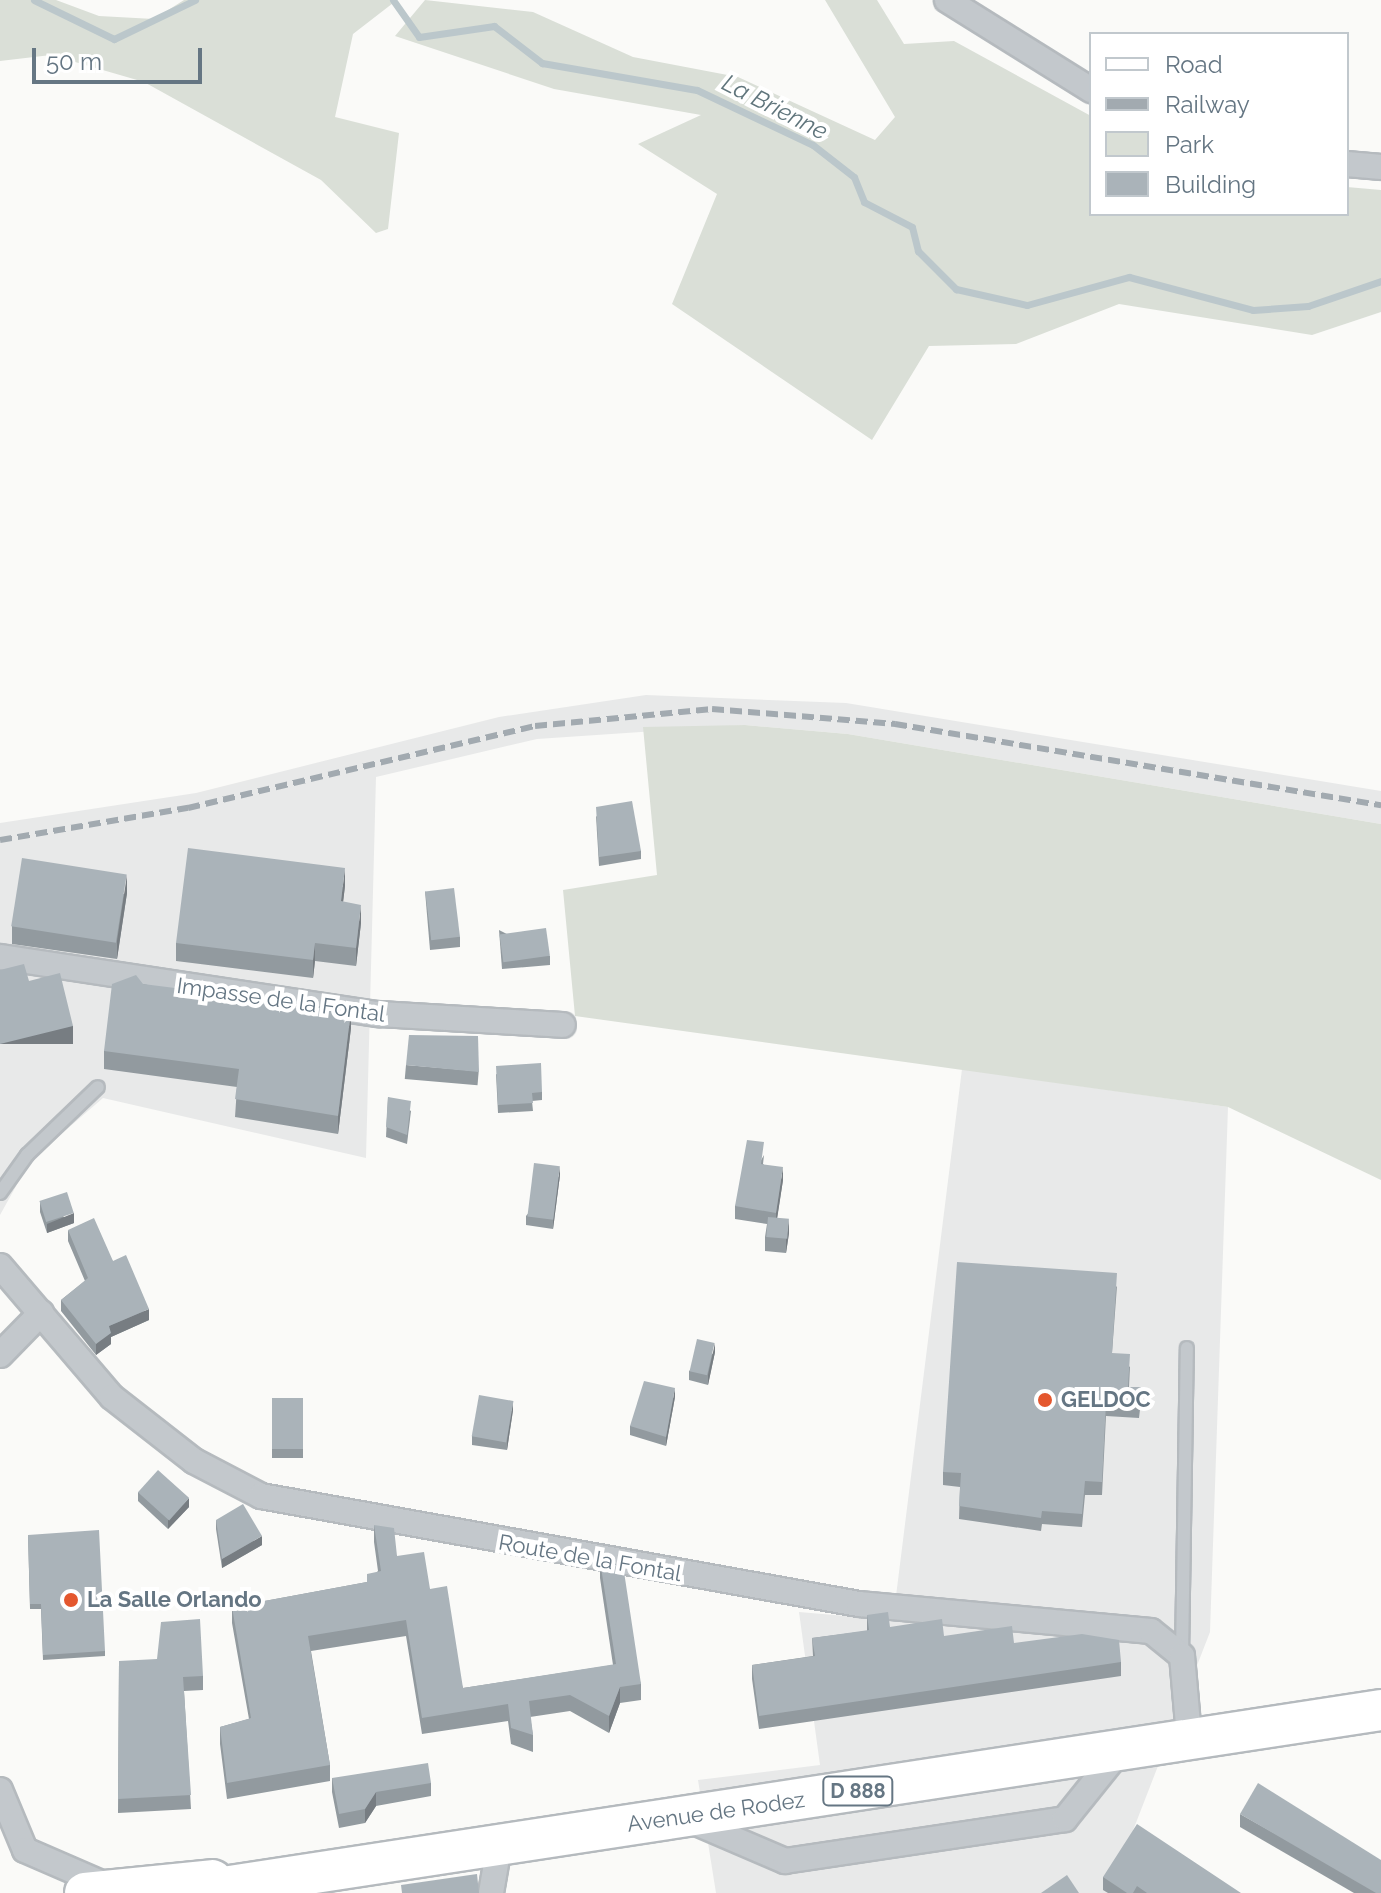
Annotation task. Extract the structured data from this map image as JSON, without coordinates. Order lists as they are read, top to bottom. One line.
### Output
{"streets":{"main road":["D 888","Avenue de Rodez"],"street":["Impasse de la Fontal","Route de la Fontal"]},"water":["La Brienne"],"places":["GELDOC","La Salle Orlando"],"legend":["Road","Railway","Park","Building"],"scale_bar":"50 m"}
